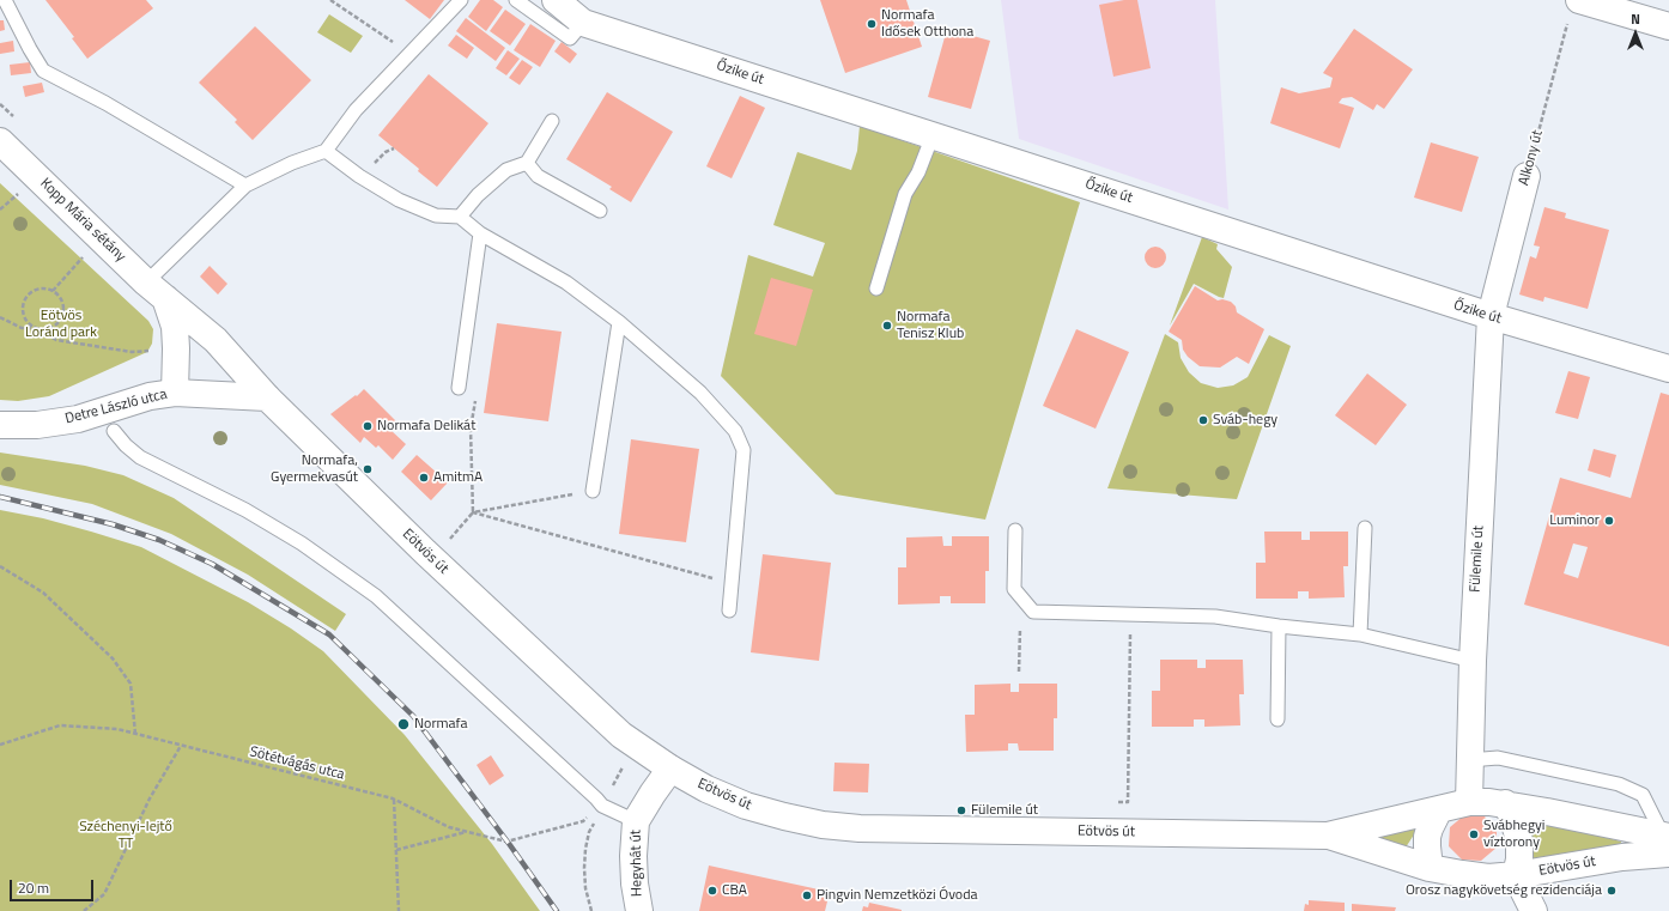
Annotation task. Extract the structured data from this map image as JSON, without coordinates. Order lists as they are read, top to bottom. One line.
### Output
{"streets":{"street":["Őzike út","Alkony út","Kopp Mária sétány","Detre László utca","Eötvös út","Fülemile út","Hegyhát út"],"path":["Sötétvágás utca"]},"crossings":[["Őzike út","Alkony út"],["Őzike út","Fülemile út"],["Alkony út","Fülemile út"],["Kopp Mária sétány","Eötvös út"],["Eötvös út","Fülemile út"],["Eötvös út","Hegyhát út"]],"parks":["Eötvös Loránd park","Széchenyi-lejtő TT"],"places":["Normafa Idősek Otthona","Normafa Tenisz Klub","Sváb-hegy","Normafa Delikát","Normafa, Gyermekvasút","AmitmA","Luminor","Normafa","Fülemile út","Svábhegyi víztorony","CBA","Orosz nagykövetség rezidenciája","Pingvin Nemzetközi Óvoda"],"scale_bar":"20 m","north":"top"}
